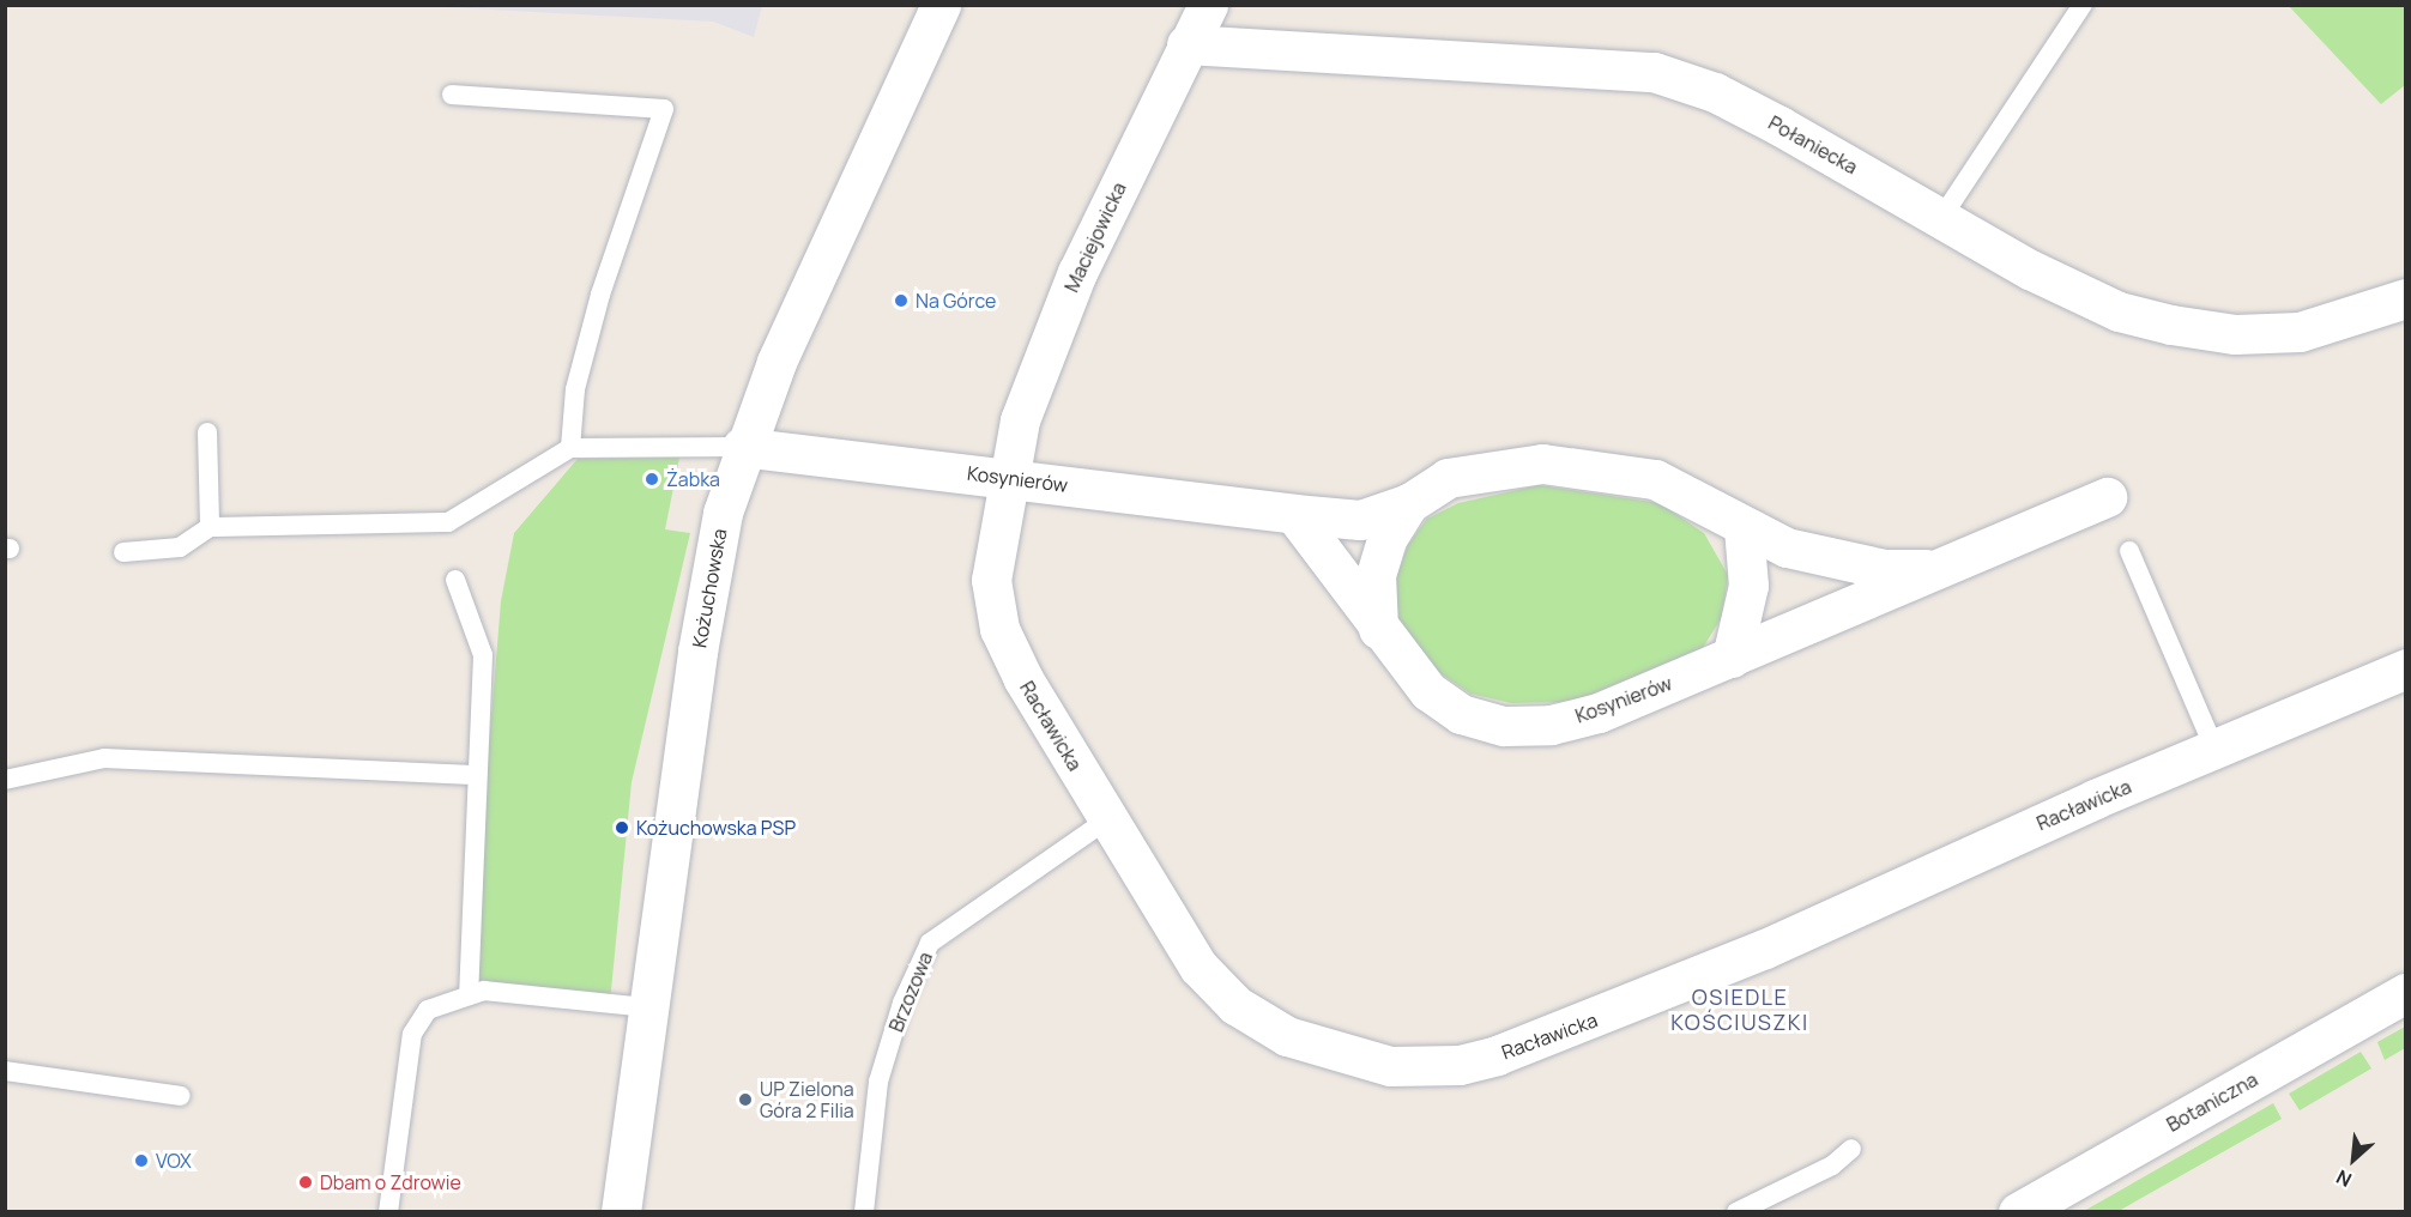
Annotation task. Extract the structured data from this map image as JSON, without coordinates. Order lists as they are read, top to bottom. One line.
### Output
{"streets":{"street":["Połaniecka","Maciejowicka","Kosynierów","Kożuchowska","Racławicka","Botaniczna"],"lane":["Brzozowa"]},"crossings":[["Połaniecka","Maciejowicka"],["Maciejowicka","Kosynierów"],["Maciejowicka","Racławicka"],["Kosynierów","Kożuchowska"],["Kosynierów","Racławicka"],["Racławicka","Brzozowa"]],"districts":["OSIEDLE KOŚCIUSZKI"],"places":["Na Górce","Żabka","Kożuchowska PSP","UP Zielona Góra 2 Filia","VOX","Dbam o Zdrowie"],"north":"bottom left"}
